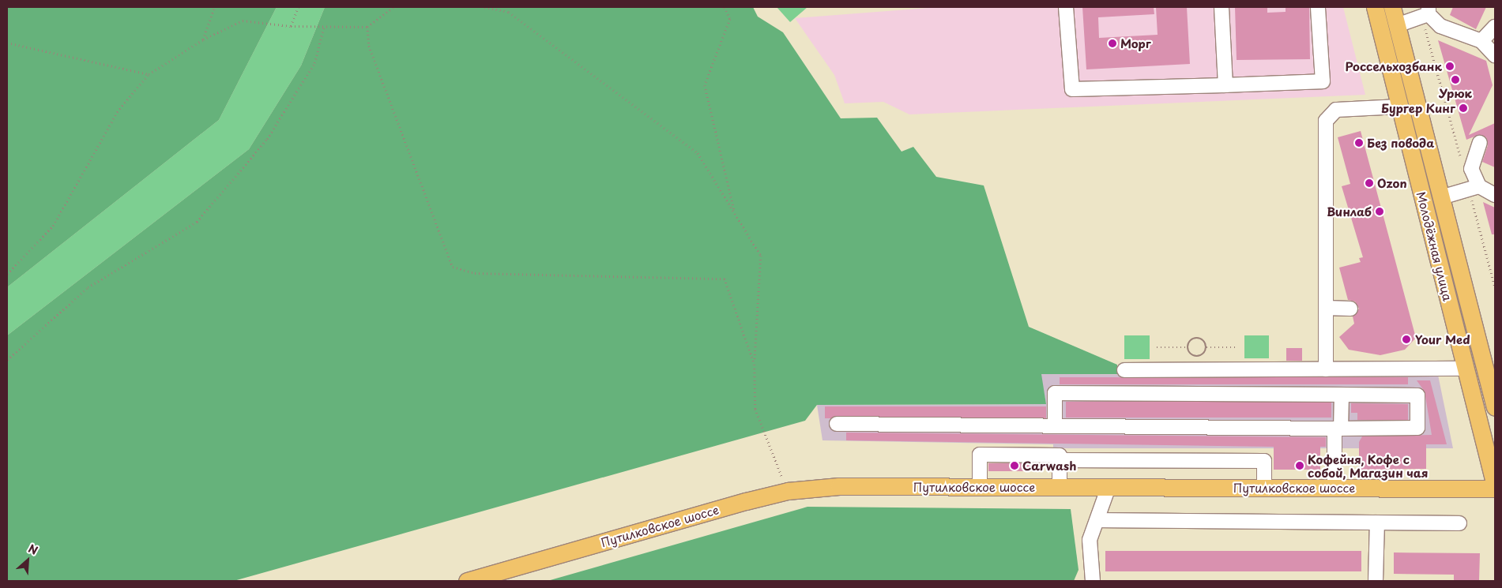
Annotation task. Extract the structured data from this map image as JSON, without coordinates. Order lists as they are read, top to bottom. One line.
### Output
{"streets":{"main road":["Молодёжная улица","Путилковское шоссе"]},"places":["Морг","Россельхозбанк","Урюк","Бургер Кинг","Без повода","Ozon","Винлаб","Your Med","Carwash","Кофейня, Кофе с собой, Магазин чая"],"north":"top right"}
